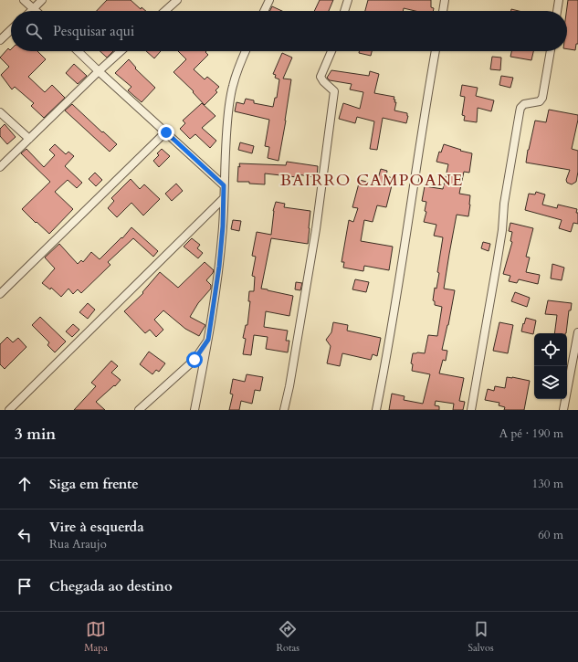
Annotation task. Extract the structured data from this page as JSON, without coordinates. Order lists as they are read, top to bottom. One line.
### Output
{"districts":["BAIRRO CAMPOANE"],"page":{"search":"Pesquisar aqui","heading":["3 min","A pé · 190 m"],"list":[["Siga em frente","130 m"],["Vire à esquerda","Rua Araujo","60 m"],"Chegada ao destino"],"nav":["Mapa","Rotas","Salvos"]}}
